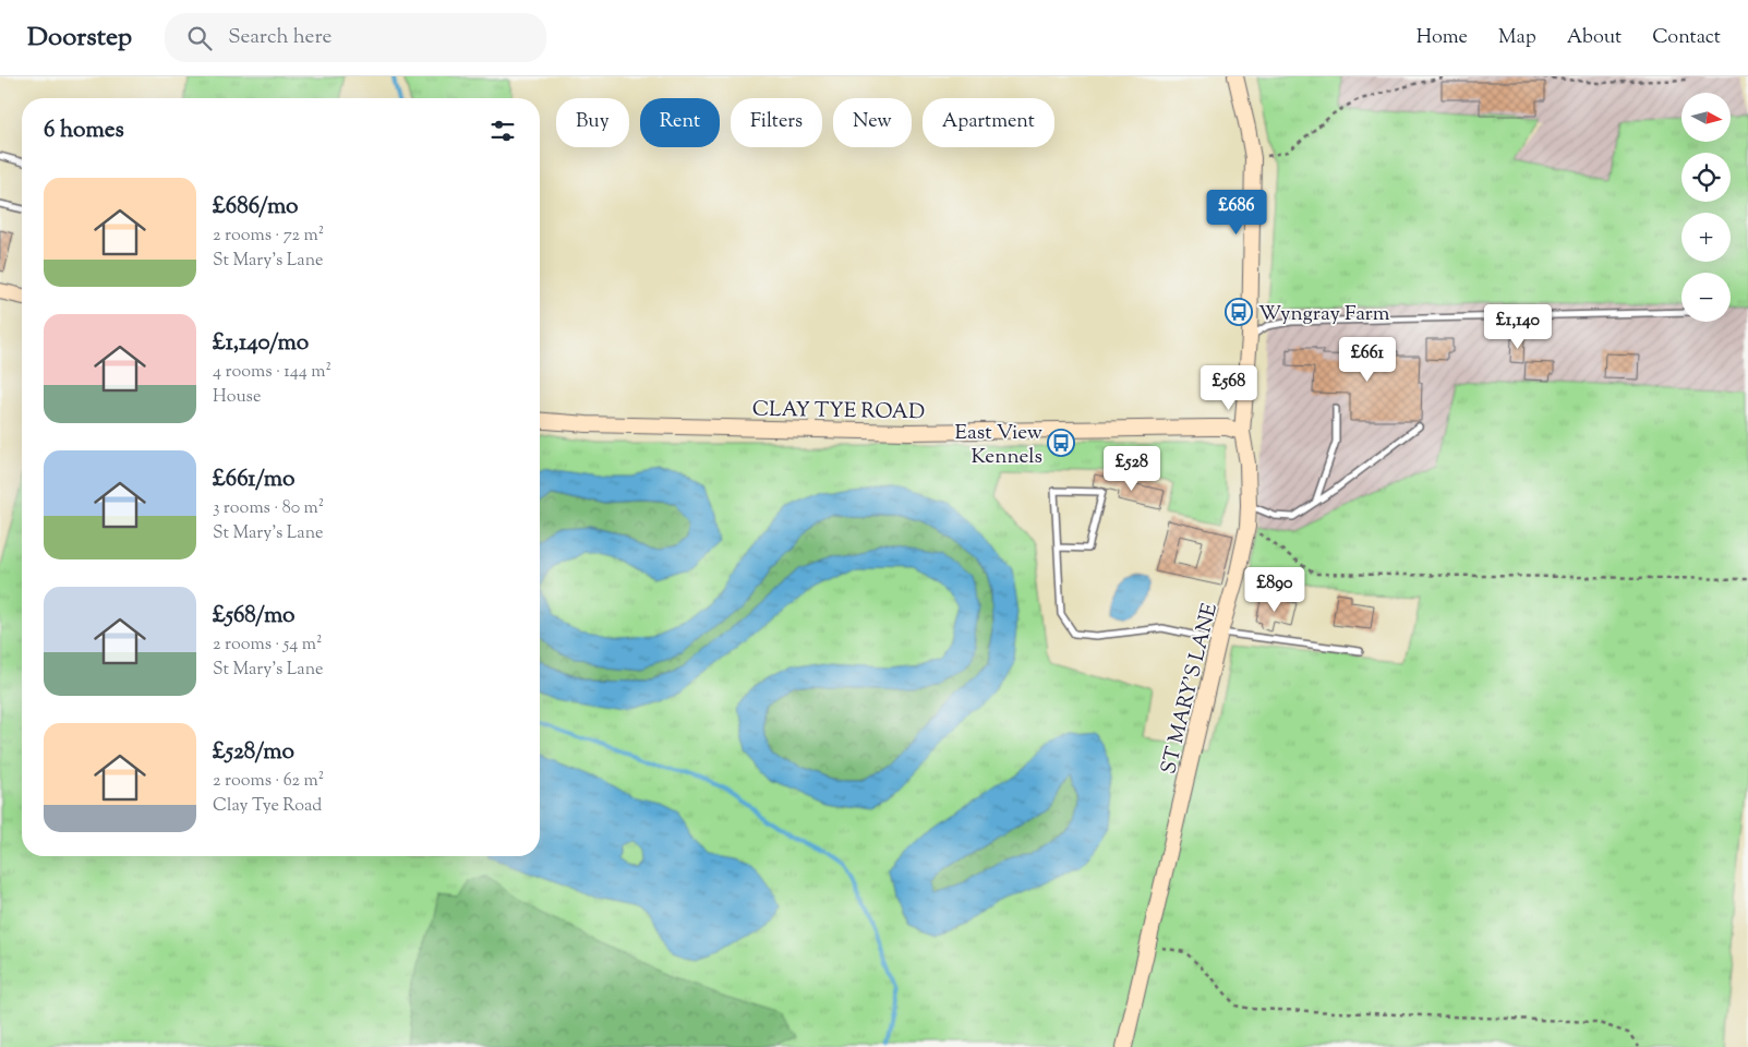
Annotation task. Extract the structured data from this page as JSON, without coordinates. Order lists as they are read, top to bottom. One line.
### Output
{"streets":{"main road":["CLAY TYE ROAD","ST MARY'S LANE"]},"crossings":[["CLAY TYE ROAD","ST MARY'S LANE"]],"places":{"bus stop":["Wyngray Farm","East View Kennels"]},"north":"right","page":{"header":"Doorstep","search":"Search here","nav":["Home","Map","About","Contact"],"map_buttons":["+","−"],"chip":["Buy","Rent","Filters","New","Apartment"],"heading":"6 homes","list":[{"name":"£686/mo","note":"2 rooms · 72 m² · St Mary's Lane"},{"name":"£1,140/mo","note":"4 rooms · 144 m² · House"},{"name":"£661/mo","note":"3 rooms · 80 m² · St Mary's Lane"},{"name":"£568/mo","note":"2 rooms · 54 m² · St Mary's Lane"},{"name":"£528/mo","note":"2 rooms · 62 m² · Clay Tye Road"}],"price":["£686","£1,140","£661","£568","£528","£890"]}}
